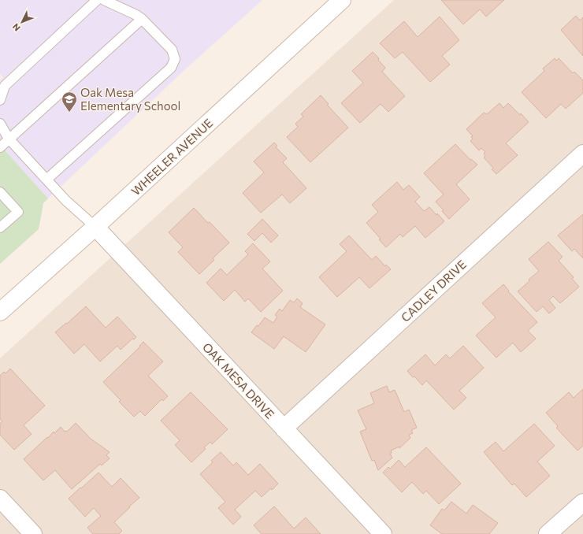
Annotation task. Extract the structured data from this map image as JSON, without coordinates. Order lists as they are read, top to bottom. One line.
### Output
{"streets":{"street":["WHEELER AVENUE","CADLEY DRIVE","OAK MESA DRIVE"]},"crossings":[["WHEELER AVENUE","OAK MESA DRIVE"],["CADLEY DRIVE","OAK MESA DRIVE"]],"places":{"school or university":["Oak Mesa Elementary School"]},"north":"bottom left"}
